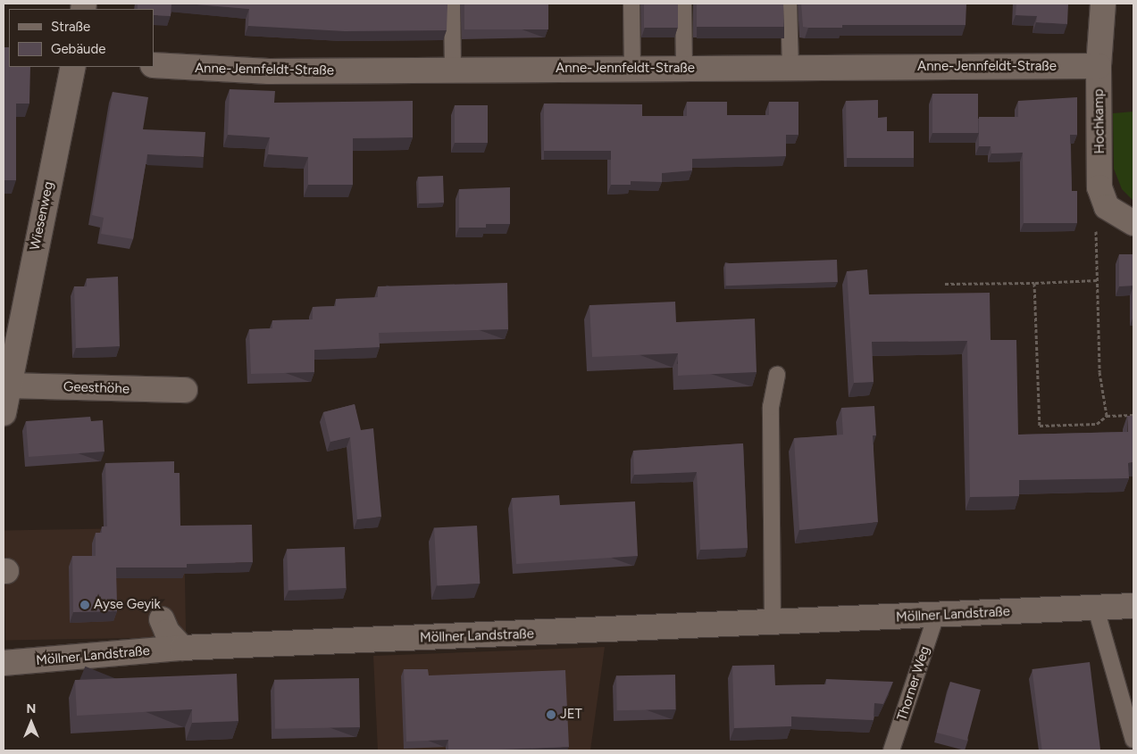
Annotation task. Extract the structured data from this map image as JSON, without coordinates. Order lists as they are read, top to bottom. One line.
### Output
{"streets":{"street":["Anne-Jennfeldt-Straße","Hochkamp","Wiesenweg","Geesthöhe","Möllner Landstraße"],"lane":["Thorner Weg"]},"crossings":[["Anne-Jennfeldt-Straße","Hochkamp"],["Wiesenweg","Geesthöhe"],["Möllner Landstraße","Thorner Weg"]],"places":["Ayse Geyik","JET"],"legend":["Straße","Gebäude"],"north":"top"}
